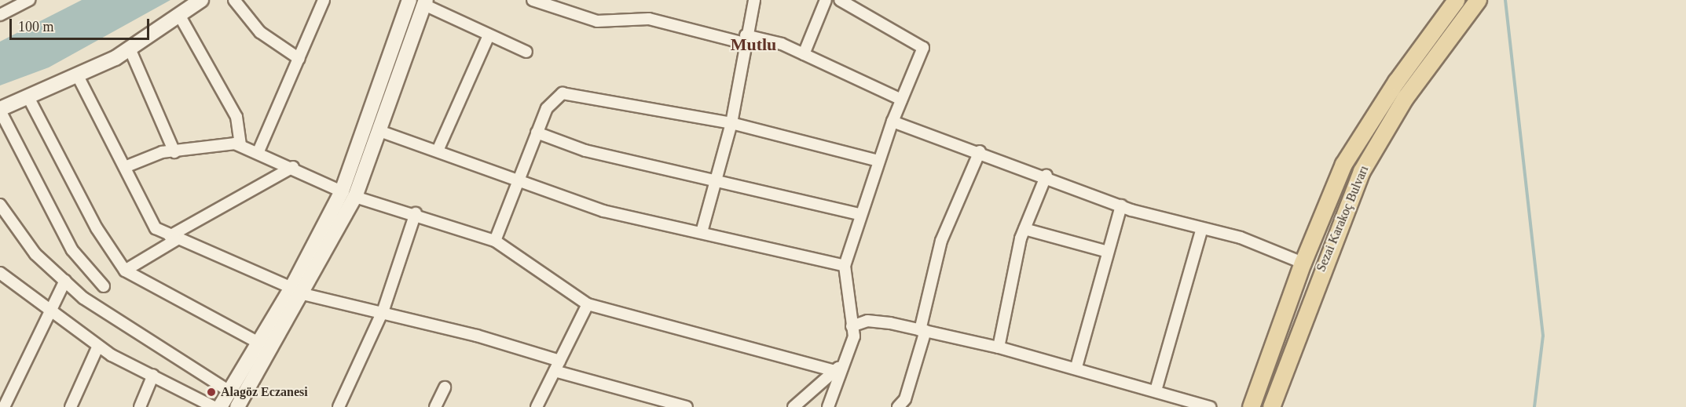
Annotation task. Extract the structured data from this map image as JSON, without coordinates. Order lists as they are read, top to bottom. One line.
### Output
{"streets":{"main road":["Sezai Karakoç Bulvarı"]},"districts":["Mutlu"],"places":["Alagöz Eczanesi"],"scale_bar":"100 m"}
